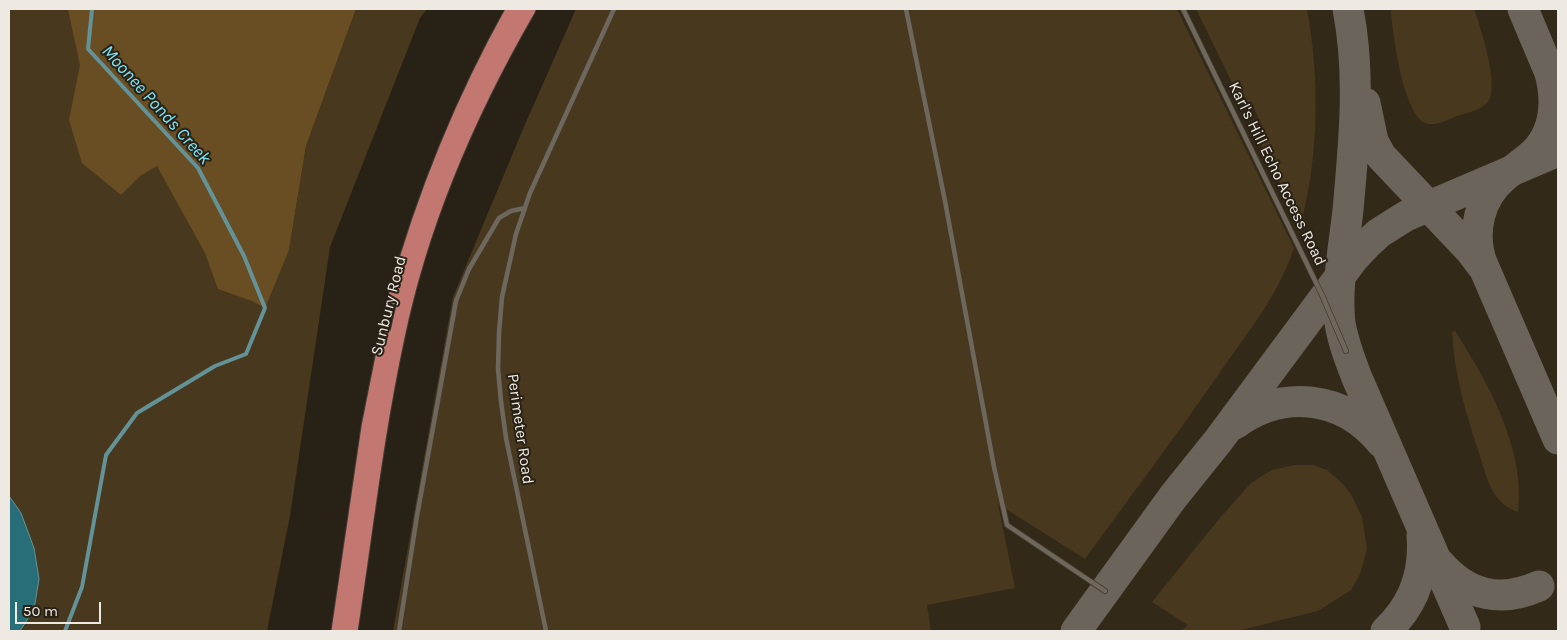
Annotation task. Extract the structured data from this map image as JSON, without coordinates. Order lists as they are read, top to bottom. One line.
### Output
{"streets":{"main road":["Sunbury Road"],"lane":["Karl's Hill Echo Access Road","Perimeter Road"]},"water":["Moonee Ponds Creek"],"scale_bar":"50 m"}
